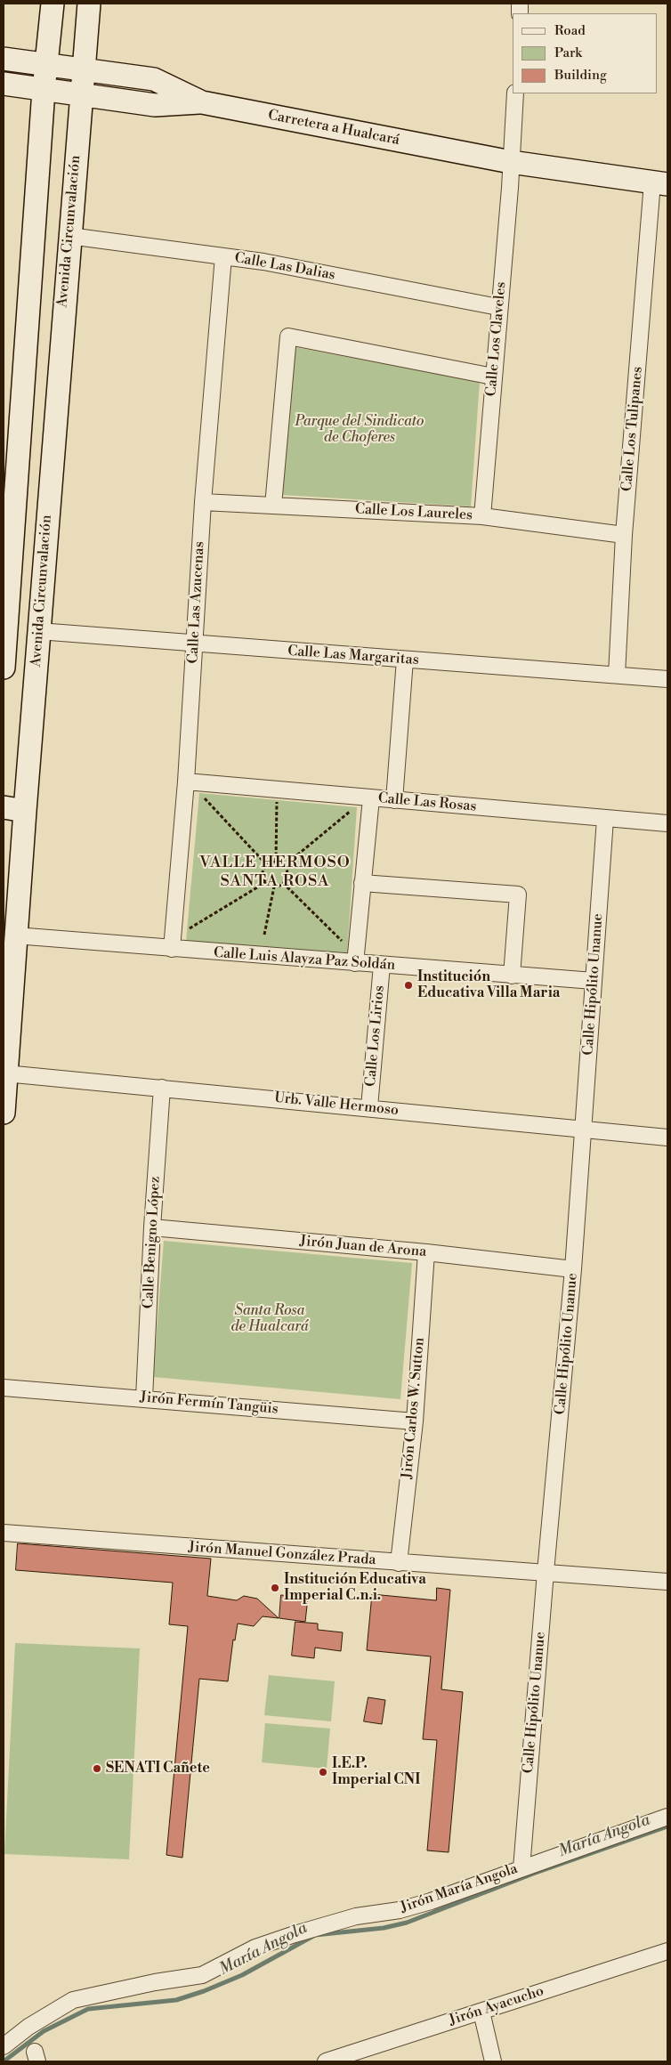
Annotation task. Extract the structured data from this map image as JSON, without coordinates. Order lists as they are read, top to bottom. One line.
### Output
{"streets":{"street":["Carretera a Hualcará","Avenida Circunvalación","Calle Las Dalias","Calle Los Claveles","Calle Los Tulipanes","Calle Los Laureles","Calle Las Azucenas","Calle Las Margaritas","Calle Las Rosas","Calle Luis Alayza Paz Soldán","Calle Hipólito Unanue","Calle Los Lirios","Urb. Valle Hermoso","Calle Benigno López","Jirón Juan de Arona","Jirón Fermín Tangüis","Jirón Carlos W. Sutton","Jirón Manuel González Prada","Jirón María Angola","Jirón Ayacucho"]},"crossings":[["Carretera a Hualcará","Avenida Circunvalación"],["Carretera a Hualcará","Calle Los Claveles"],["Carretera a Hualcará","Calle Los Tulipanes"],["Avenida Circunvalación","Calle Las Dalias"],["Avenida Circunvalación","Calle Las Margaritas"],["Avenida Circunvalación","Calle Luis Alayza Paz Soldán"],["Avenida Circunvalación","Urb. Valle Hermoso"],["Calle Las Dalias","Calle Los Claveles"],["Calle Las Dalias","Calle Las Azucenas"],["Calle Los Claveles","Calle Los Laureles"],["Calle Los Tulipanes","Calle Los Laureles"],["Calle Los Tulipanes","Calle Las Margaritas"],["Calle Los Laureles","Calle Las Azucenas"],["Calle Las Azucenas","Calle Las Margaritas"],["Calle Las Azucenas","Calle Las Rosas"],["Calle Las Azucenas","Calle Luis Alayza Paz Soldán"],["Calle Las Rosas","Calle Hipólito Unanue"],["Calle Luis Alayza Paz Soldán","Calle Hipólito Unanue"],["Calle Luis Alayza Paz Soldán","Calle Los Lirios"],["Calle Hipólito Unanue","Urb. Valle Hermoso"],["Calle Hipólito Unanue","Jirón Juan de Arona"],["Calle Hipólito Unanue","Jirón Manuel González Prada"],["Calle Hipólito Unanue","Jirón María Angola"],["Calle Los Lirios","Urb. Valle Hermoso"],["Urb. Valle Hermoso","Calle Benigno López"],["Calle Benigno López","Jirón Juan de Arona"],["Calle Benigno López","Jirón Fermín Tangüis"],["Jirón Juan de Arona","Jirón Carlos W. Sutton"],["Jirón Fermín Tangüis","Jirón Carlos W. Sutton"],["Jirón Carlos W. Sutton","Jirón Manuel González Prada"]],"districts":["VALLE HERMOSO SANTA ROSA"],"water":["María Angola"],"parks":["Parque del Sindicato de Choferes","Santa Rosa de Hualcará"],"places":["Institución Educativa Villa Maria","Institución Educativa Imperial C.n.i.","SENATI Cañete","I.E.P. Imperial CNI"],"legend":["Road","Park","Building"]}
